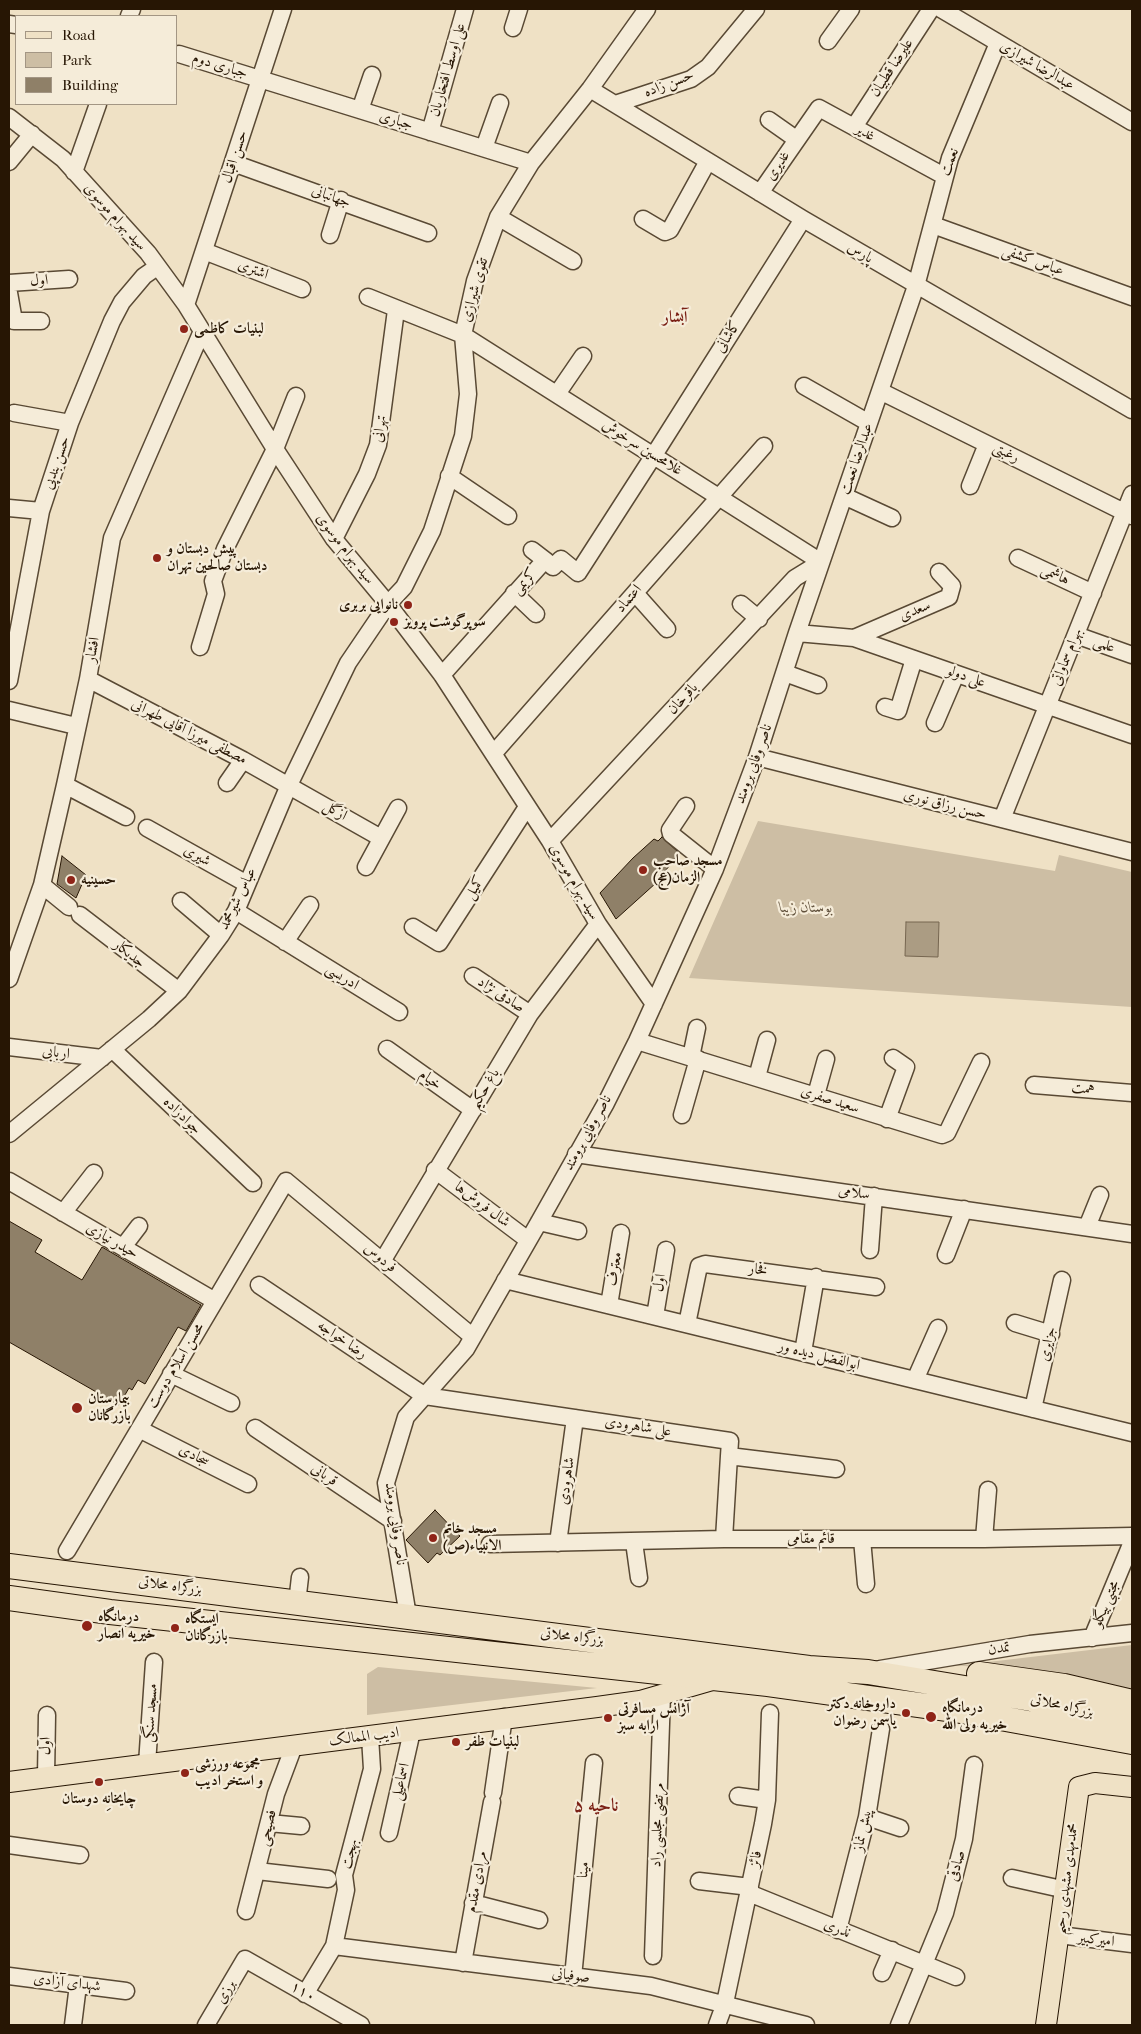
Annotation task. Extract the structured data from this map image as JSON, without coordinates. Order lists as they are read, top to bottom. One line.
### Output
{"streets":{"highway":["بزرگراه محلاتی"],"main road":["ادیب الممالک","محمدمهدی مشهدی رحیم"],"street":["جباری دوم","عبدالرضا شیرازی","علیرضا قطبیان","علی اوسط افتخاریان","حسن زاده","جباری","غدیر","حسن اقبال","نعمت","غدیری","جهانبانی","سید بهرام موسوی","پارس","عباس کشفی","اشتری","اول","تقوی شیرازی","کاشانی","تهرانی","غلامحسین سرخوش","رغبتی","عبدالرضا نعمت","حسن بندپی","هاشمی","کریمی","اعتماد","سعدی","علمی","افشار","بهرام سماواتی","علی دولو","باقرخان","مصطفی میرزا آقایی طهرانی","ناصر وفایی برومند","حسن رزاق نوری","ازگل","شیری","کمیل","عباس شیرمحمد","جدیکار","ادریسی","صادقی نژاد","اربابی","خیام","باغ حکیم","همت","سعید صفری","جوادزاده","سلامی","شال فروش‌ها","حیدر نیازی","فردوس","معترف","فخار","رضا خواجه","جزایری","ابوالفضل دیده ور","محسن اسلام دوست","علی شاهرودی","سجادی","قربانی","شاهرودی","قائم مقامی","مجتبی بیگلو","تمدن","مسجد سنگی","اسماعیلی","مرتضی مجلسی راد","فصیحی","پیش نماز","بهجت","فائز","صادقی","مینا","مرادی مقدم","نذری","امیرکبیر","صوفیانی","شهدای آزادی","برزی","۱۱۰"]},"crossings":[["جباری دوم","جباری"],["جباری دوم","حسن اقبال"],["عبدالرضا شیرازی","نعمت"],["علیرضا قطبیان","غدیر"],["علی اوسط افتخاریان","جباری"],["حسن زاده","پارس"],["جباری","حسن اقبال"],["جباری","تقوی شیرازی"],["غدیر","نعمت"],["غدیر","غدیری"],["حسن اقبال","جهانبانی"],["حسن اقبال","سید بهرام موسوی"],["حسن اقبال","اشتری"],["نعمت","پارس"],["نعمت","عباس کشفی"],["نعمت","عبدالرضا نعمت"],["غدیری","پارس"],["سید بهرام موسوی","تقوی شیرازی"],["سید بهرام موسوی","تهرانی"],["سید بهرام موسوی","حسن بندپی"],["سید بهرام موسوی","کریمی"],["سید بهرام موسوی","اعتماد"],["سید بهرام موسوی","افشار"],["سید بهرام موسوی","باقرخان"],["سید بهرام موسوی","ناصر وفایی برومند"],["سید بهرام موسوی","کمیل"],["سید بهرام موسوی","عباس شیرمحمد"],["سید بهرام موسوی","باغ حکیم"],["پارس","تقوی شیرازی"],["پارس","کاشانی"],["پارس","عبدالرضا نعمت"],["اول","ابوالفضل دیده ور"],["اول","ادیب الممالک"],["تقوی شیرازی","غلامحسین سرخوش"],["تقوی شیرازی","عباس شیرمحمد"],["کاشانی","غلامحسین سرخوش"],["کاشانی","کریمی"],["غلامحسین سرخوش","عبدالرضا نعمت"],["غلامحسین سرخوش","کریمی"],["غلامحسین سرخوش","اعتماد"],["غلامحسین سرخوش","باقرخان"],["رغبتی","عبدالرضا نعمت"],["رغبتی","بهرام سماواتی"],["عبدالرضا نعمت","علی دولو"],["عبدالرضا نعمت","باقرخان"],["عبدالرضا نعمت","ناصر وفایی برومند"],["هاشمی","بهرام سماواتی"],["سعدی","علی دولو"],["علمی","بهرام سماواتی"],["افشار","مصطفی میرزا آقایی طهرانی"],["افشار","جدیکار"],["بهرام سماواتی","علی دولو"],["بهرام سماواتی","حسن رزاق نوری"],["علی دولو","ناصر وفایی برومند"],["مصطفی میرزا آقایی طهرانی","ازگل"],["مصطفی میرزا آقایی طهرانی","عباس شیرمحمد"],["ناصر وفایی برومند","حسن رزاق نوری"],["ناصر وفایی برومند","سعید صفری"],["ناصر وفایی برومند","سلامی"],["ناصر وفایی برومند","شال فروش‌ها"],["ناصر وفایی برومند","فردوس"],["ناصر وفایی برومند","رضا خواجه"],["ناصر وفایی برومند","ابوالفضل دیده ور"],["ناصر وفایی برومند","علی شاهرودی"],["ناصر وفایی برومند","قربانی"],["ناصر وفایی برومند","بزرگراه محلاتی"],["ازگل","عباس شیرمحمد"],["شیری","عباس شیرمحمد"],["عباس شیرمحمد","جدیکار"],["عباس شیرمحمد","ادریسی"],["عباس شیرمحمد","اربابی"],["عباس شیرمحمد","جوادزاده"],["صادقی نژاد","باغ حکیم"],["اربابی","جوادزاده"],["خیام","باغ حکیم"],["باغ حکیم","شال فروش‌ها"],["باغ حکیم","فردوس"],["حیدر نیازی","محسن اسلام دوست"],["فردوس","محسن اسلام دوست"],["معترف","ابوالفضل دیده ور"],["فخار","ابوالفضل دیده ور"],["رضا خواجه","علی شاهرودی"],["جزایری","ابوالفضل دیده ور"],["محسن اسلام دوست","سجادی"],["علی شاهرودی","شاهرودی"],["شاهرودی","قائم مقامی"],["بزرگراه محلاتی","تمدن"],["بزرگراه محلاتی","ادیب الممالک"],["مجتبی بیگلو","تمدن"],["مسجد سنگی","ادیب الممالک"],["ادیب الممالک","اسماعیلی"],["ادیب الممالک","مرتضی مجلسی راد"],["ادیب الممالک","فصیحی"],["ادیب الممالک","بهجت"],["ادیب الممالک","مرادی مقدم"],["پیش نماز","نذری"],["بهجت","صوفیانی"],["بهجت","۱۱۰"],["فائز","نذری"],["فائز","صوفیانی"],["صادقی","نذری"],["مینا","صوفیانی"],["محمدمهدی مشهدی رحیم","امیرکبیر"],["مرادی مقدم","صوفیانی"],["برزی","۱۱۰"]],"districts":["آبشار","ناحیه ۵"],"parks":["بوستان زیبا"],"places":["لبنیات کاظمی","پیش دبستان و دبستان صالحین تهران","نانوایی بربری","سوپرگوشت پرویز","مسجد صاحب الزمان(عج)","حسینیه","بیمارستان بازرگانان","مسجد خاتم الانبیاء(ص)","درمانگاه خیریه انصار","ایستگاه بازرگانان","داروخانه دکتر یاسمن رضوان","درمانگاه خیریه ولی الله","آژانس مسافرتی ارابه سبز","لبنیات ظفر","مجموعه ورزشی و استخر ادیب","چایخانِه دوستان"],"legend":["Road","Park","Building"]}
